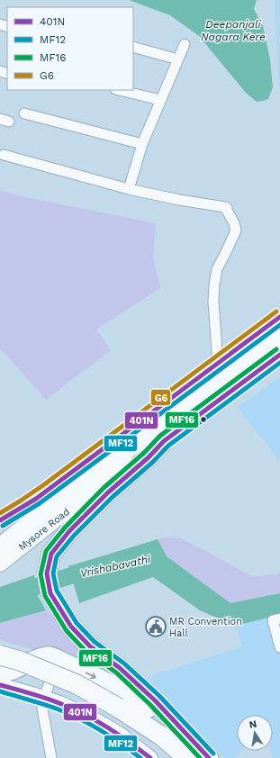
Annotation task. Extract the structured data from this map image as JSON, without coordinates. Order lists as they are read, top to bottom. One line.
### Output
{"streets":{"street":["Mysore Road"]},"water":["Deepanjali Nagara Kere","Vrishabavathi"],"places":{"public building":["MR Convention Hall"]},"lines":["transit line G6","transit line 401N","transit line MF12","transit line MF16"],"legend":["401N","MF12","MF16","G6"],"north":"top"}
